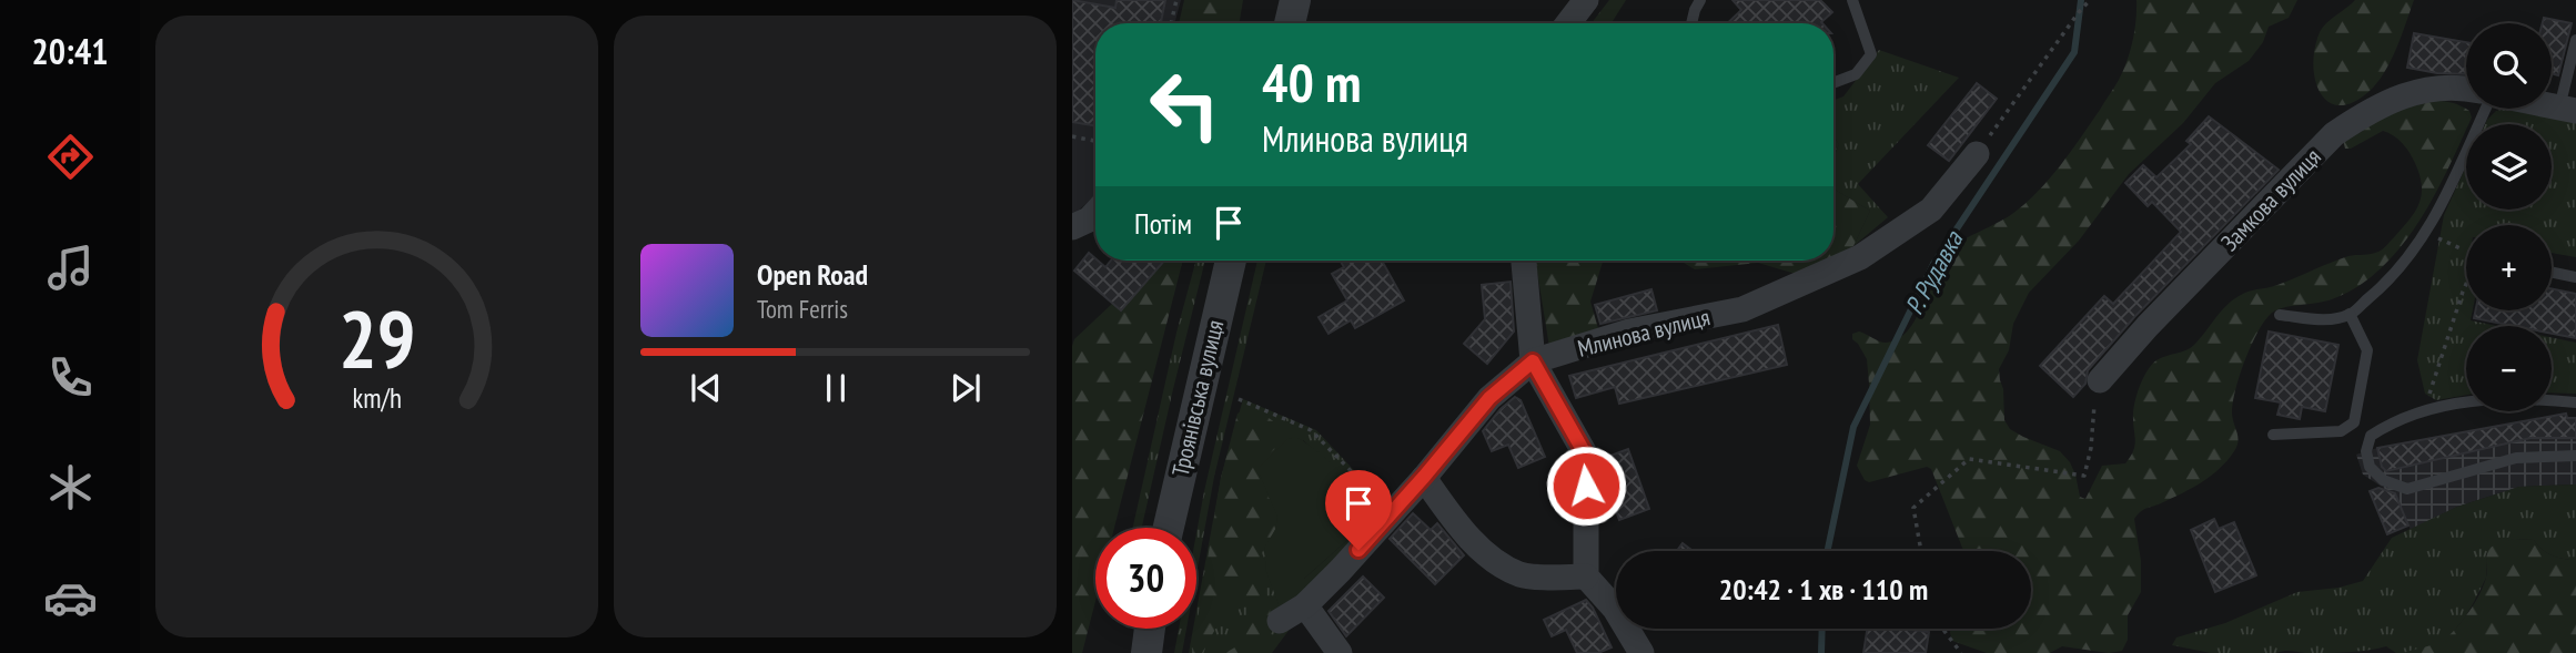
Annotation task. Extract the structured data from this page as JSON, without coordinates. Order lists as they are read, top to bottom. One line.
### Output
{"streets":{"street":["Замкова вулиця","Млинова вулиця","Троянівська вулиця"]},"water":["Р. Рудавка"],"page":{"tabs":"20:41","map_buttons":["+","−"],"turn":["40 m","Млинова вулиця"],"then":"Потім","song":["Open Road","Tom Ferris"],"limit":"30","trip":"20:42 · 1 хв · 110 m","gauge":["29","km/h"]}}
